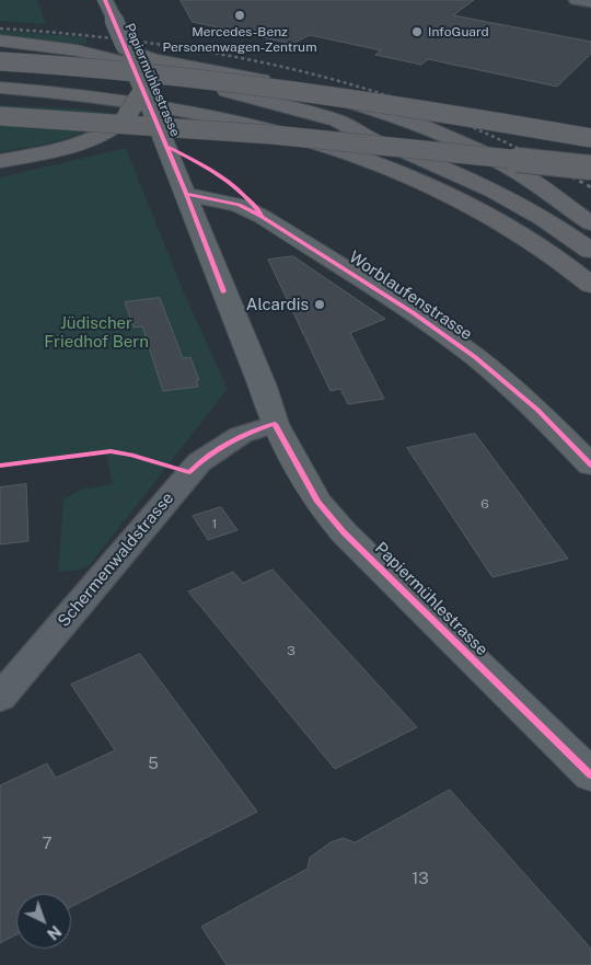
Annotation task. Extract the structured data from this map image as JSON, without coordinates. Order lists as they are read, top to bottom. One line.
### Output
{"streets":{"main road":["Papiermühlestrasse","Worblaufenstrasse"],"street":["Schermenwaldstrasse"]},"crossings":[["Papiermühlestrasse","Worblaufenstrasse"],["Papiermühlestrasse","Schermenwaldstrasse"]],"parks":["Jüdischer Friedhof Bern"],"places":["Mercedes-Benz Personenwagen-Zentrum","InfoGuard","Alcardis"],"house_numbers":["6","1","3","5","7","13"],"north":"bottom right"}
